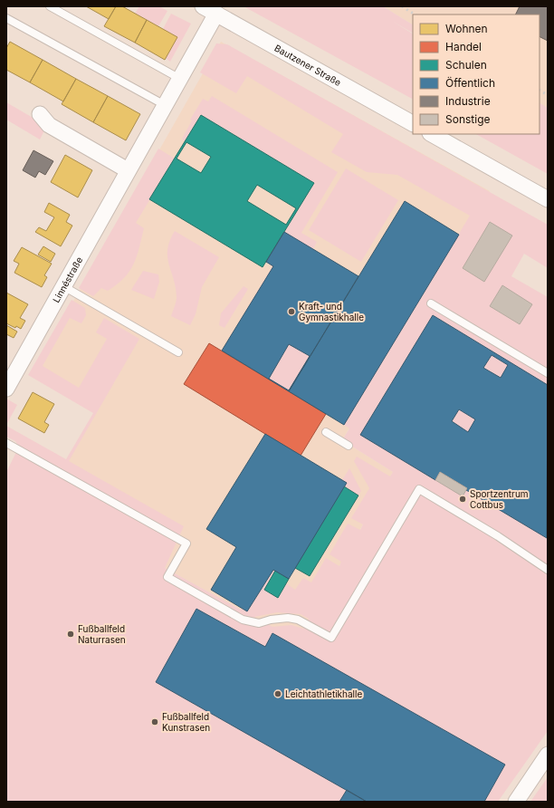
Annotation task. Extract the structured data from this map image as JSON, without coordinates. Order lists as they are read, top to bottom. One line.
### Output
{"streets":{"street":["Bautzener Straße","Linnéstraße"]},"crossings":[["Bautzener Straße","Linnéstraße"]],"places":["Kraft- und Gymnastikhalle","Sportzentrum Cottbus","Fußballfeld Naturrasen","Leichtathletikhalle","Fußballfeld Kunstrasen"],"legend":["Wohnen","Handel","Schulen","Öffentlich","Industrie","Sonstige"]}
